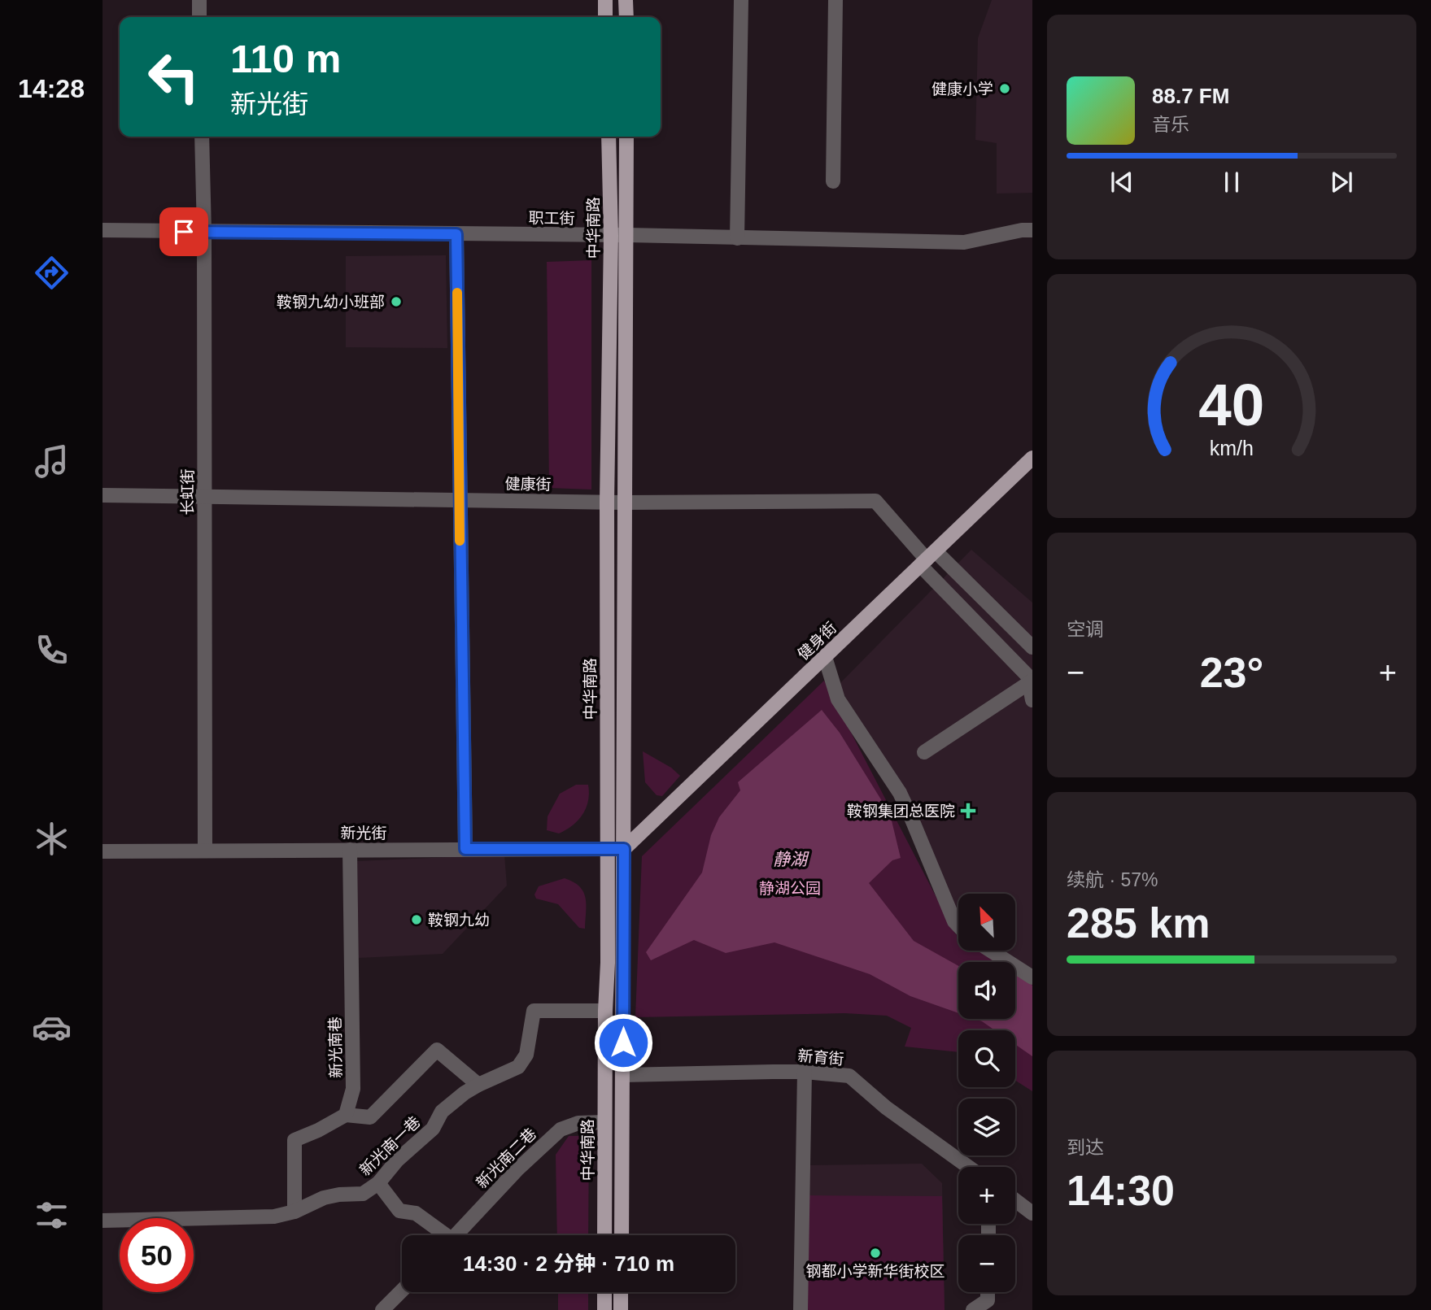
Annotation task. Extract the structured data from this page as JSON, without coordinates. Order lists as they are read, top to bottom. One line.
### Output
{"streets":{"main road":["中华南路","健身街"],"street":["职工街","健康街","长虹街","新光街","新光南巷","新育街","新光南一巷","新光南二巷"]},"crossings":[["职工街","中华南路"],["职工街","长虹街"],["中华南路","健康街"],["中华南路","新光街"],["中华南路","新光南一巷"],["中华南路","新光南二巷"],["健康街","长虹街"],["健康街","健身街"],["长虹街","新光街"],["健身街","新光街"],["新光街","新光南巷"]],"water":["静湖"],"parks":["静湖公园"],"places":{"other":["健康小学","鞍钢九幼小班部","鞍钢九幼","钢都小学新华街校区"],"health":["鞍钢集团总医院"]},"north":"top left","page":{"tabs":"14:28","turn":["110 m","新光街"],"song":["88.7 FM","音乐"],"tile":["空调",["续航 · 57%","285 km"],["到达","14:30"]],"heat":["−","23°","+"],"map_buttons":["+","−"],"limit":"50","trip":"14:30 · 2 分钟 · 710 m","gauge":["40","km/h"]}}
